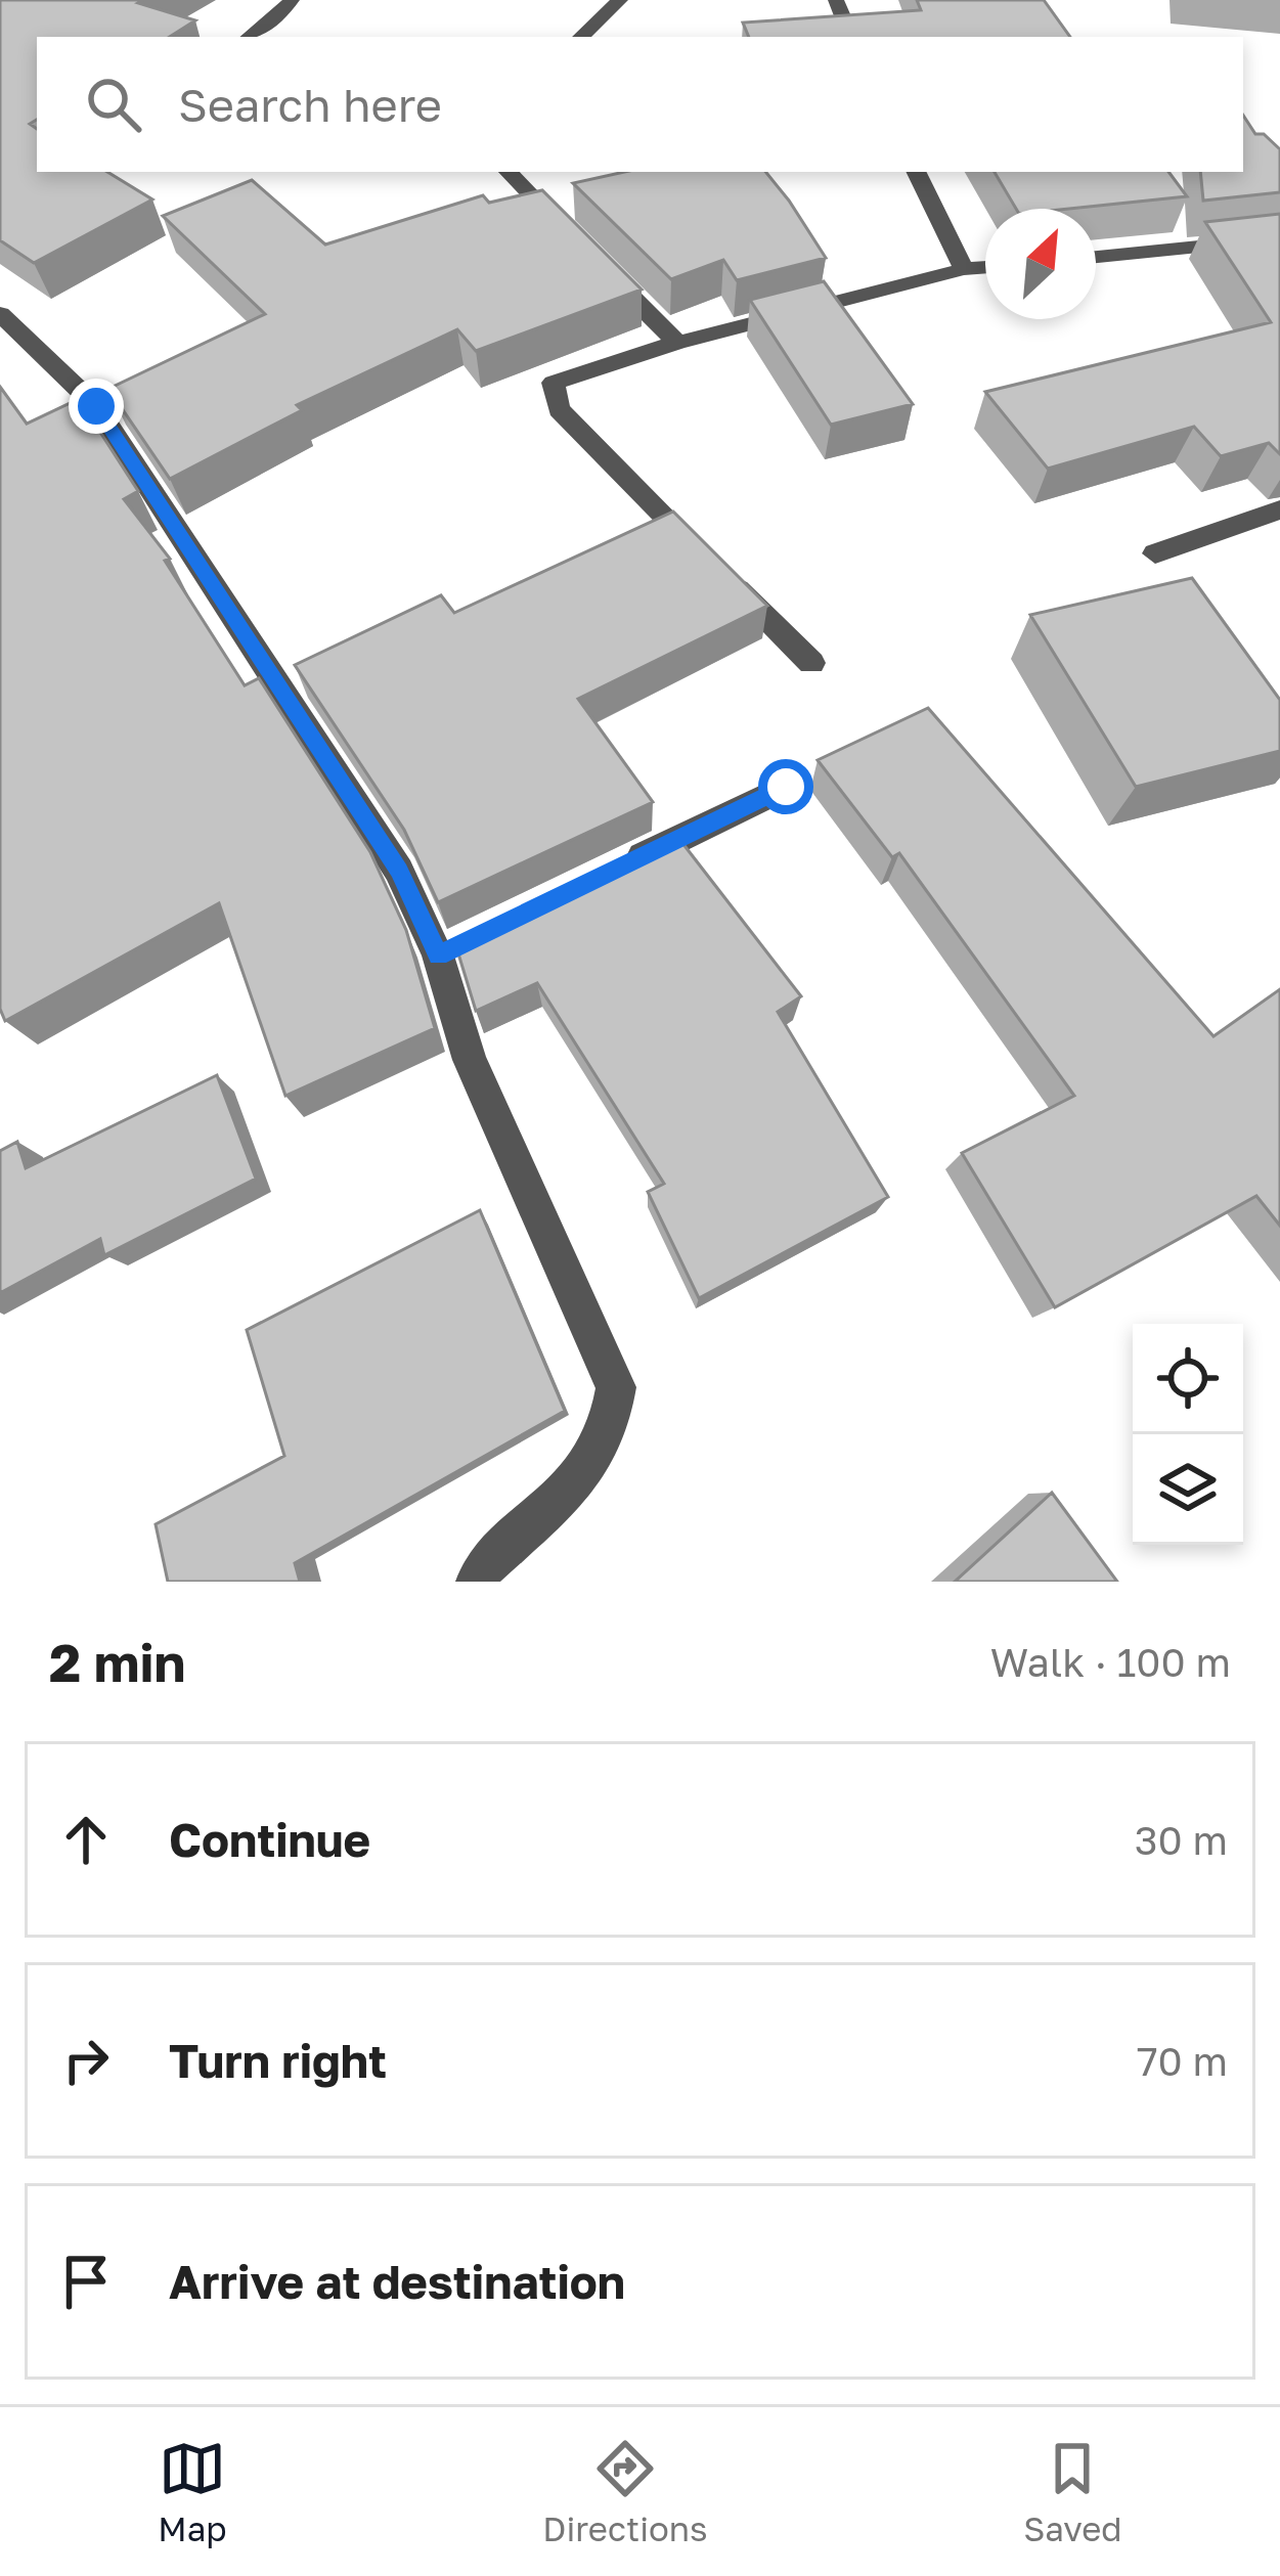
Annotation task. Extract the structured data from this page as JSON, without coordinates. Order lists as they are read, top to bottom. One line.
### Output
{"north":"top right","page":{"search":"Search here","heading":["2 min","Walk · 100 m"],"list":[["Continue","30 m"],["Turn right","70 m"],"Arrive at destination"],"nav":["Map","Directions","Saved"]}}
